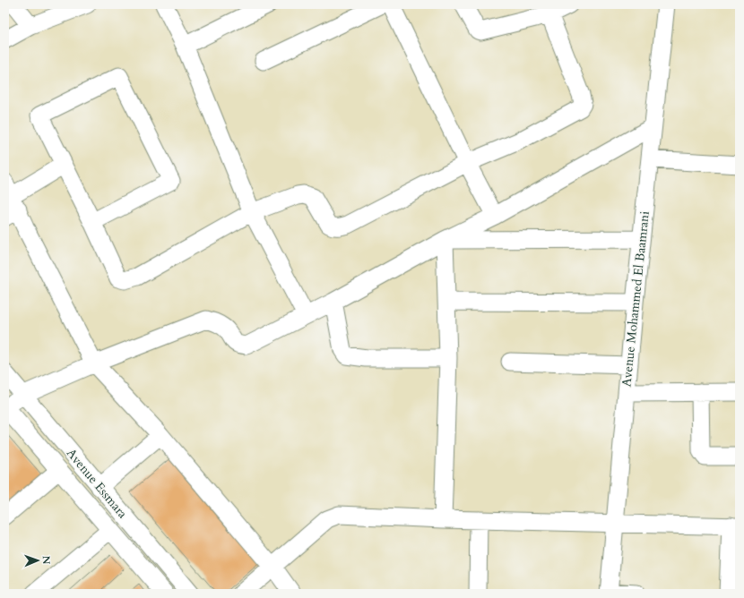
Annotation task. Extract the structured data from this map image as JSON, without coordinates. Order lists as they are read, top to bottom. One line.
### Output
{"streets":{"street":["Avenue Mohammed El Baamrani","Avenue Essmara"]},"north":"right"}
